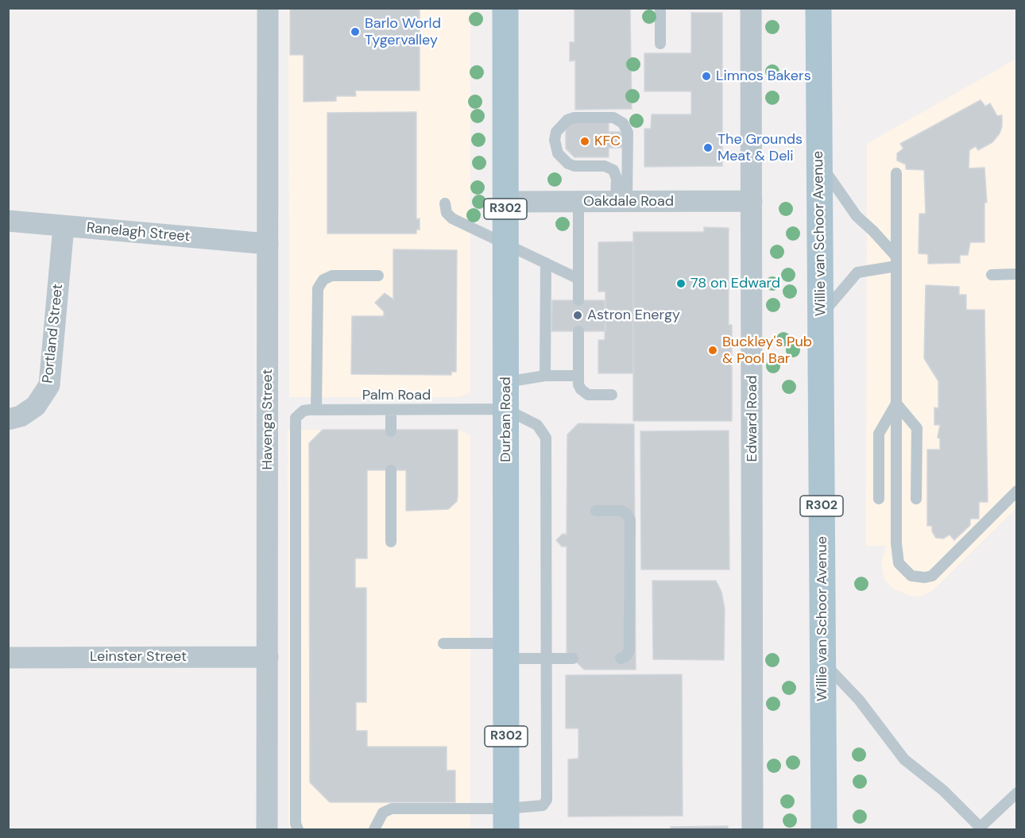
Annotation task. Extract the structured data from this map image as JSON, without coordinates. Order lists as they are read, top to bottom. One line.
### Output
{"streets":{"main road":["R302","Willie van Schoor Avenue","Durban Road"],"street":["Oakdale Road","Ranelagh Street","Portland Street","Edward Road","Havenga Street","Leinster Street"],"lane":["Palm Road"]},"crossings":[["Oakdale Road","Edward Road"],["Oakdale Road","Durban Road"],["Ranelagh Street","Portland Street"],["Ranelagh Street","Havenga Street"],["Palm Road","Durban Road"],["Havenga Street","Leinster Street"]],"places":["Barlo World Tygervalley","Limnos Bakers","KFC","The Grounds Meat & Deli","78 on Edward","Astron Energy","Buckley's Pub & Pool Bar"]}
